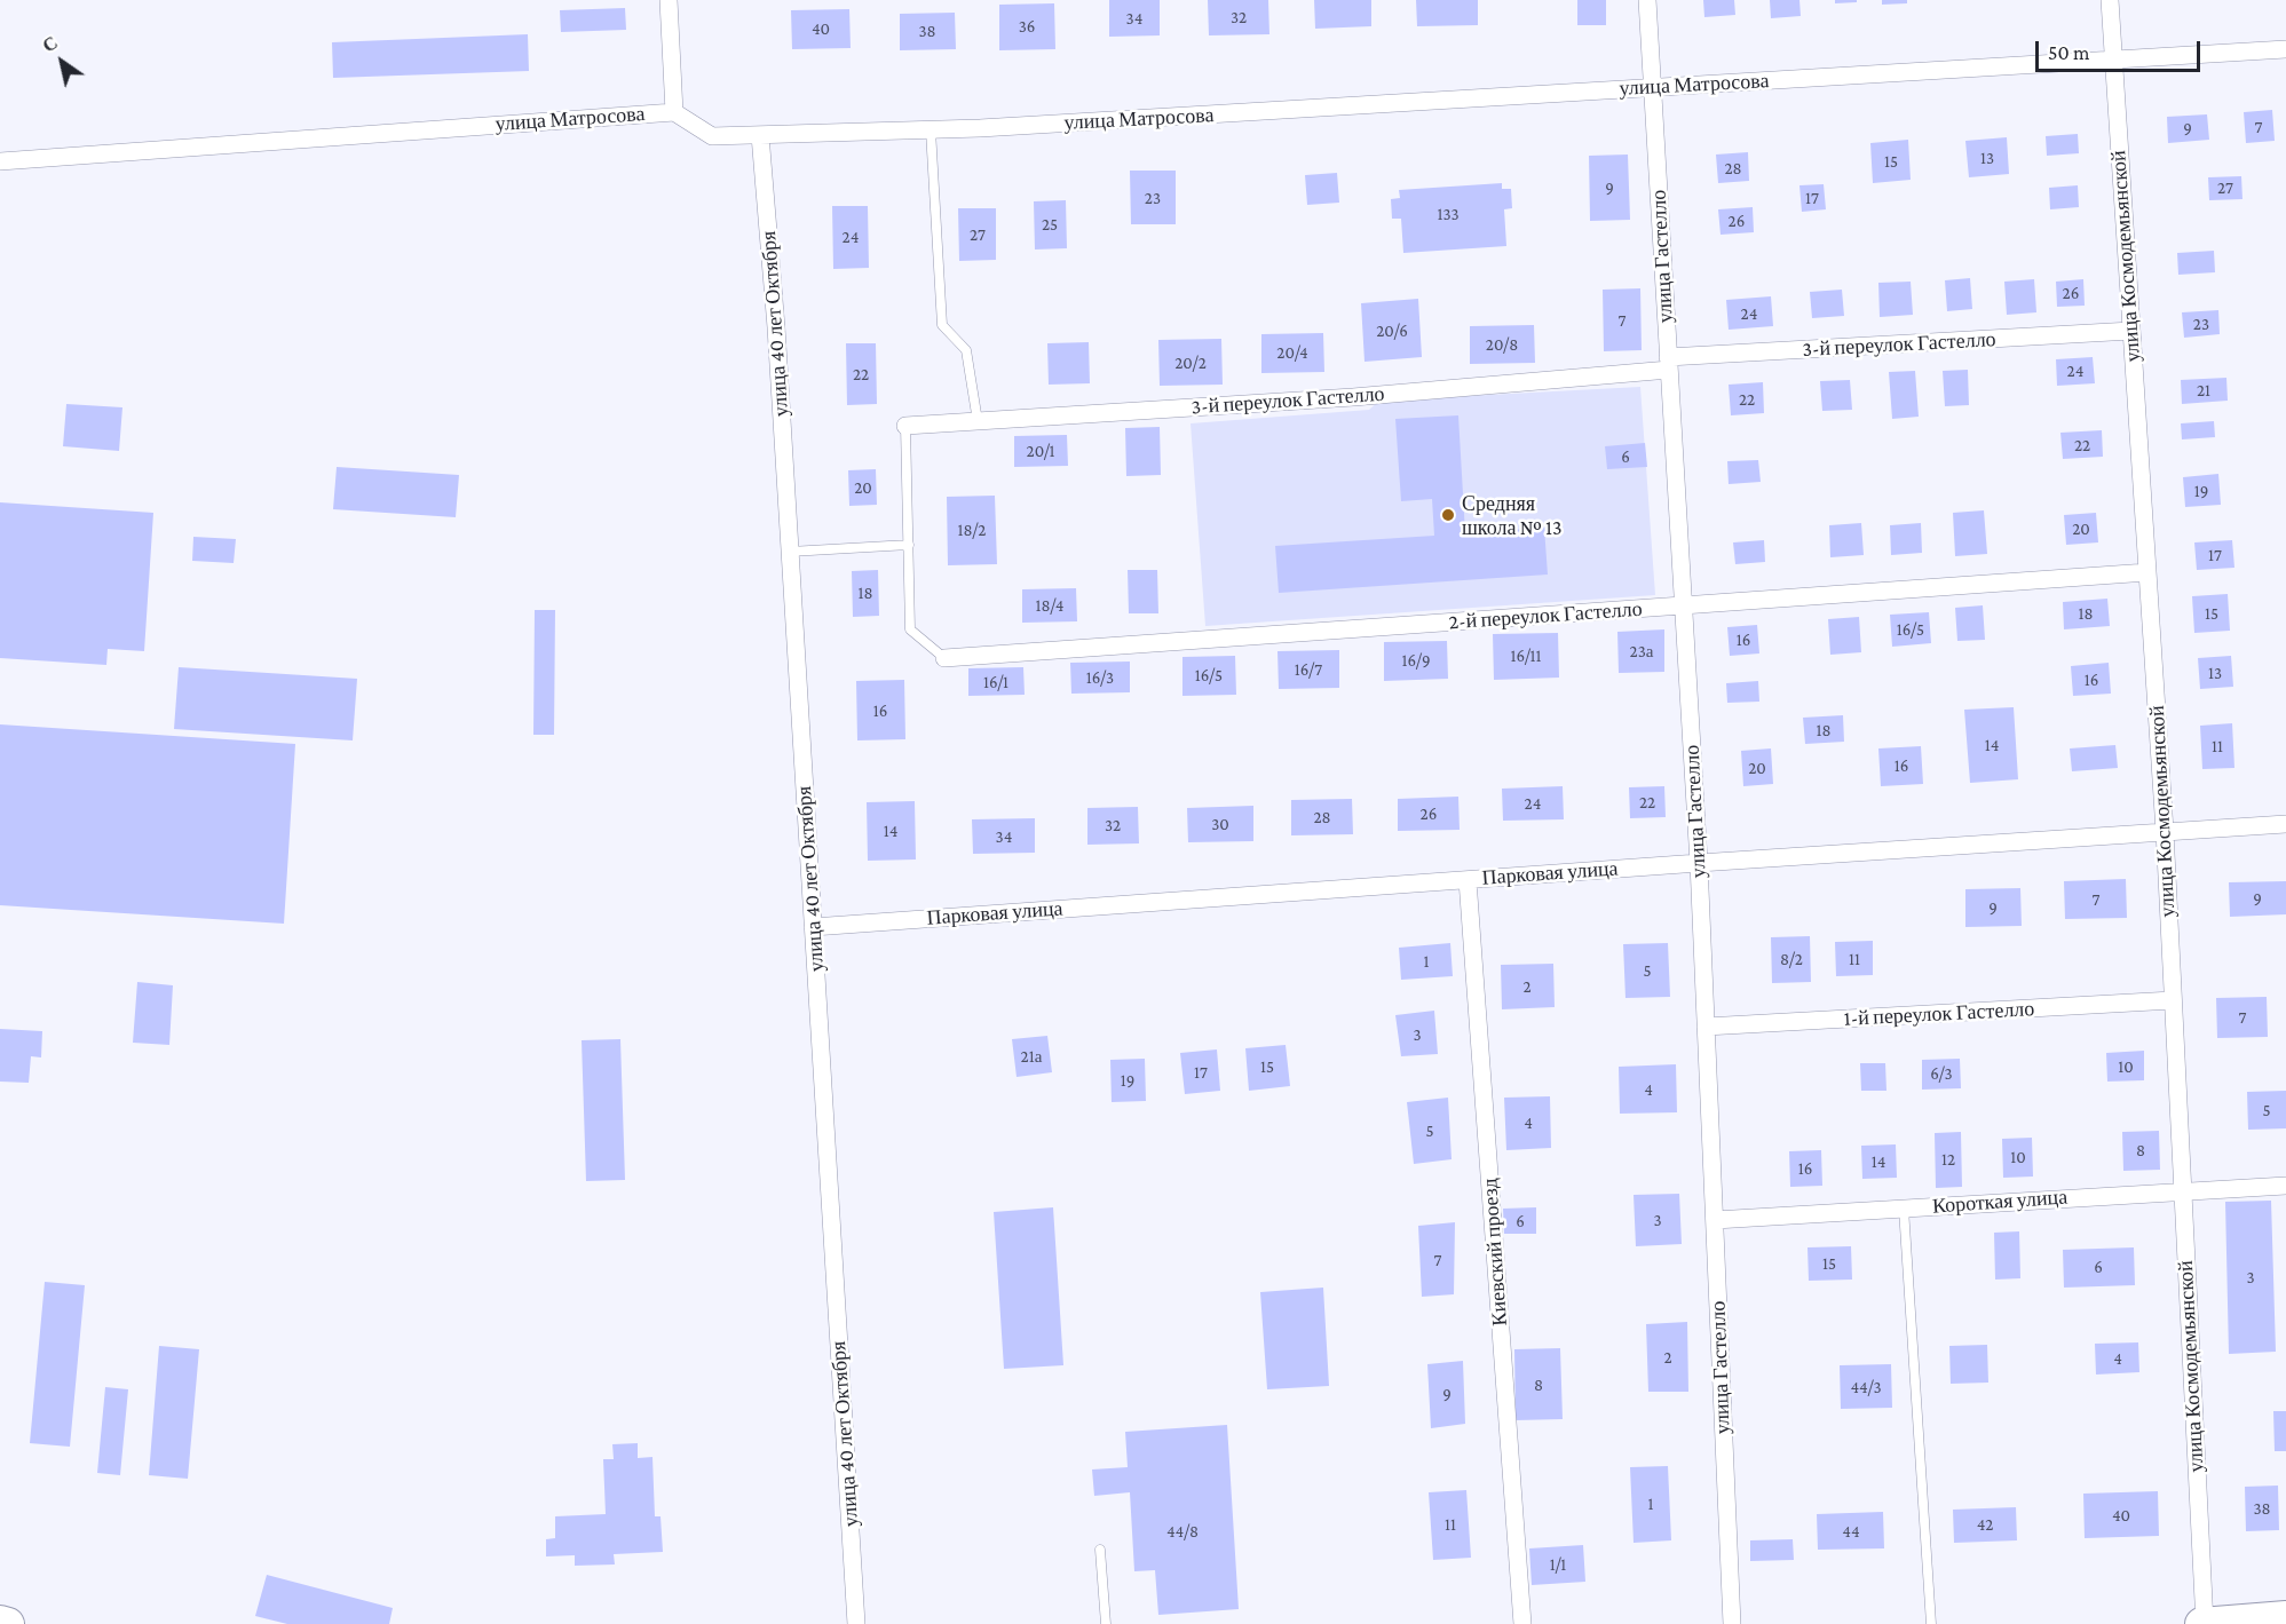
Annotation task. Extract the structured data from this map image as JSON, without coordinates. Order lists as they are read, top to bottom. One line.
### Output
{"streets":{"street":["улица Матросова","улица Гастелло","улица Космодемьянской","улица 40 лет Октября","3-й переулок Гастелло","2-й переулок Гастелло","Парковая улица","1-й переулок Гастелло","Короткая улица","Киевский проезд"]},"crossings":[["улица Матросова","улица Гастелло"],["улица Матросова","улица Космодемьянской"],["улица Матросова","улица 40 лет Октября"],["улица Гастелло","3-й переулок Гастелло"],["улица Гастелло","2-й переулок Гастелло"],["улица Гастелло","Парковая улица"],["улица Гастелло","1-й переулок Гастелло"],["улица Гастелло","Короткая улица"],["улица Космодемьянской","3-й переулок Гастелло"],["улица Космодемьянской","2-й переулок Гастелло"],["улица Космодемьянской","Парковая улица"],["улица Космодемьянской","1-й переулок Гастелло"],["улица Космодемьянской","Короткая улица"],["улица 40 лет Октября","Парковая улица"],["Парковая улица","Киевский проезд"]],"places":["Средняя школа № 13"],"house_numbers":["32","34","36","40","38","7","9","13","15","28","9","27","23","17","133","26","25","27","24","26","24","7","23","20/6","20/8","20/4","20/2","24","22","21","22","22","20/1","6","20","19","20","18/2","17","18","18/4","18","15","16/5","16","23а","16/11","16/9","16/7","13","16/5","16/3","16","16/1","16","18","14","11","16","20","22","24","26","28","30","32","14","34","9","7","9","8/2","11","1","5","2","7","3","21а","15","10","17","6/3","19","4","5","4","5","8","10","12","14","16","3","6","7","15","6","3","2","4","8","44/3","9","1","38","40","11","42","44/8","44","1/1"],"scale_bar":"50 m","north":"top left"}
